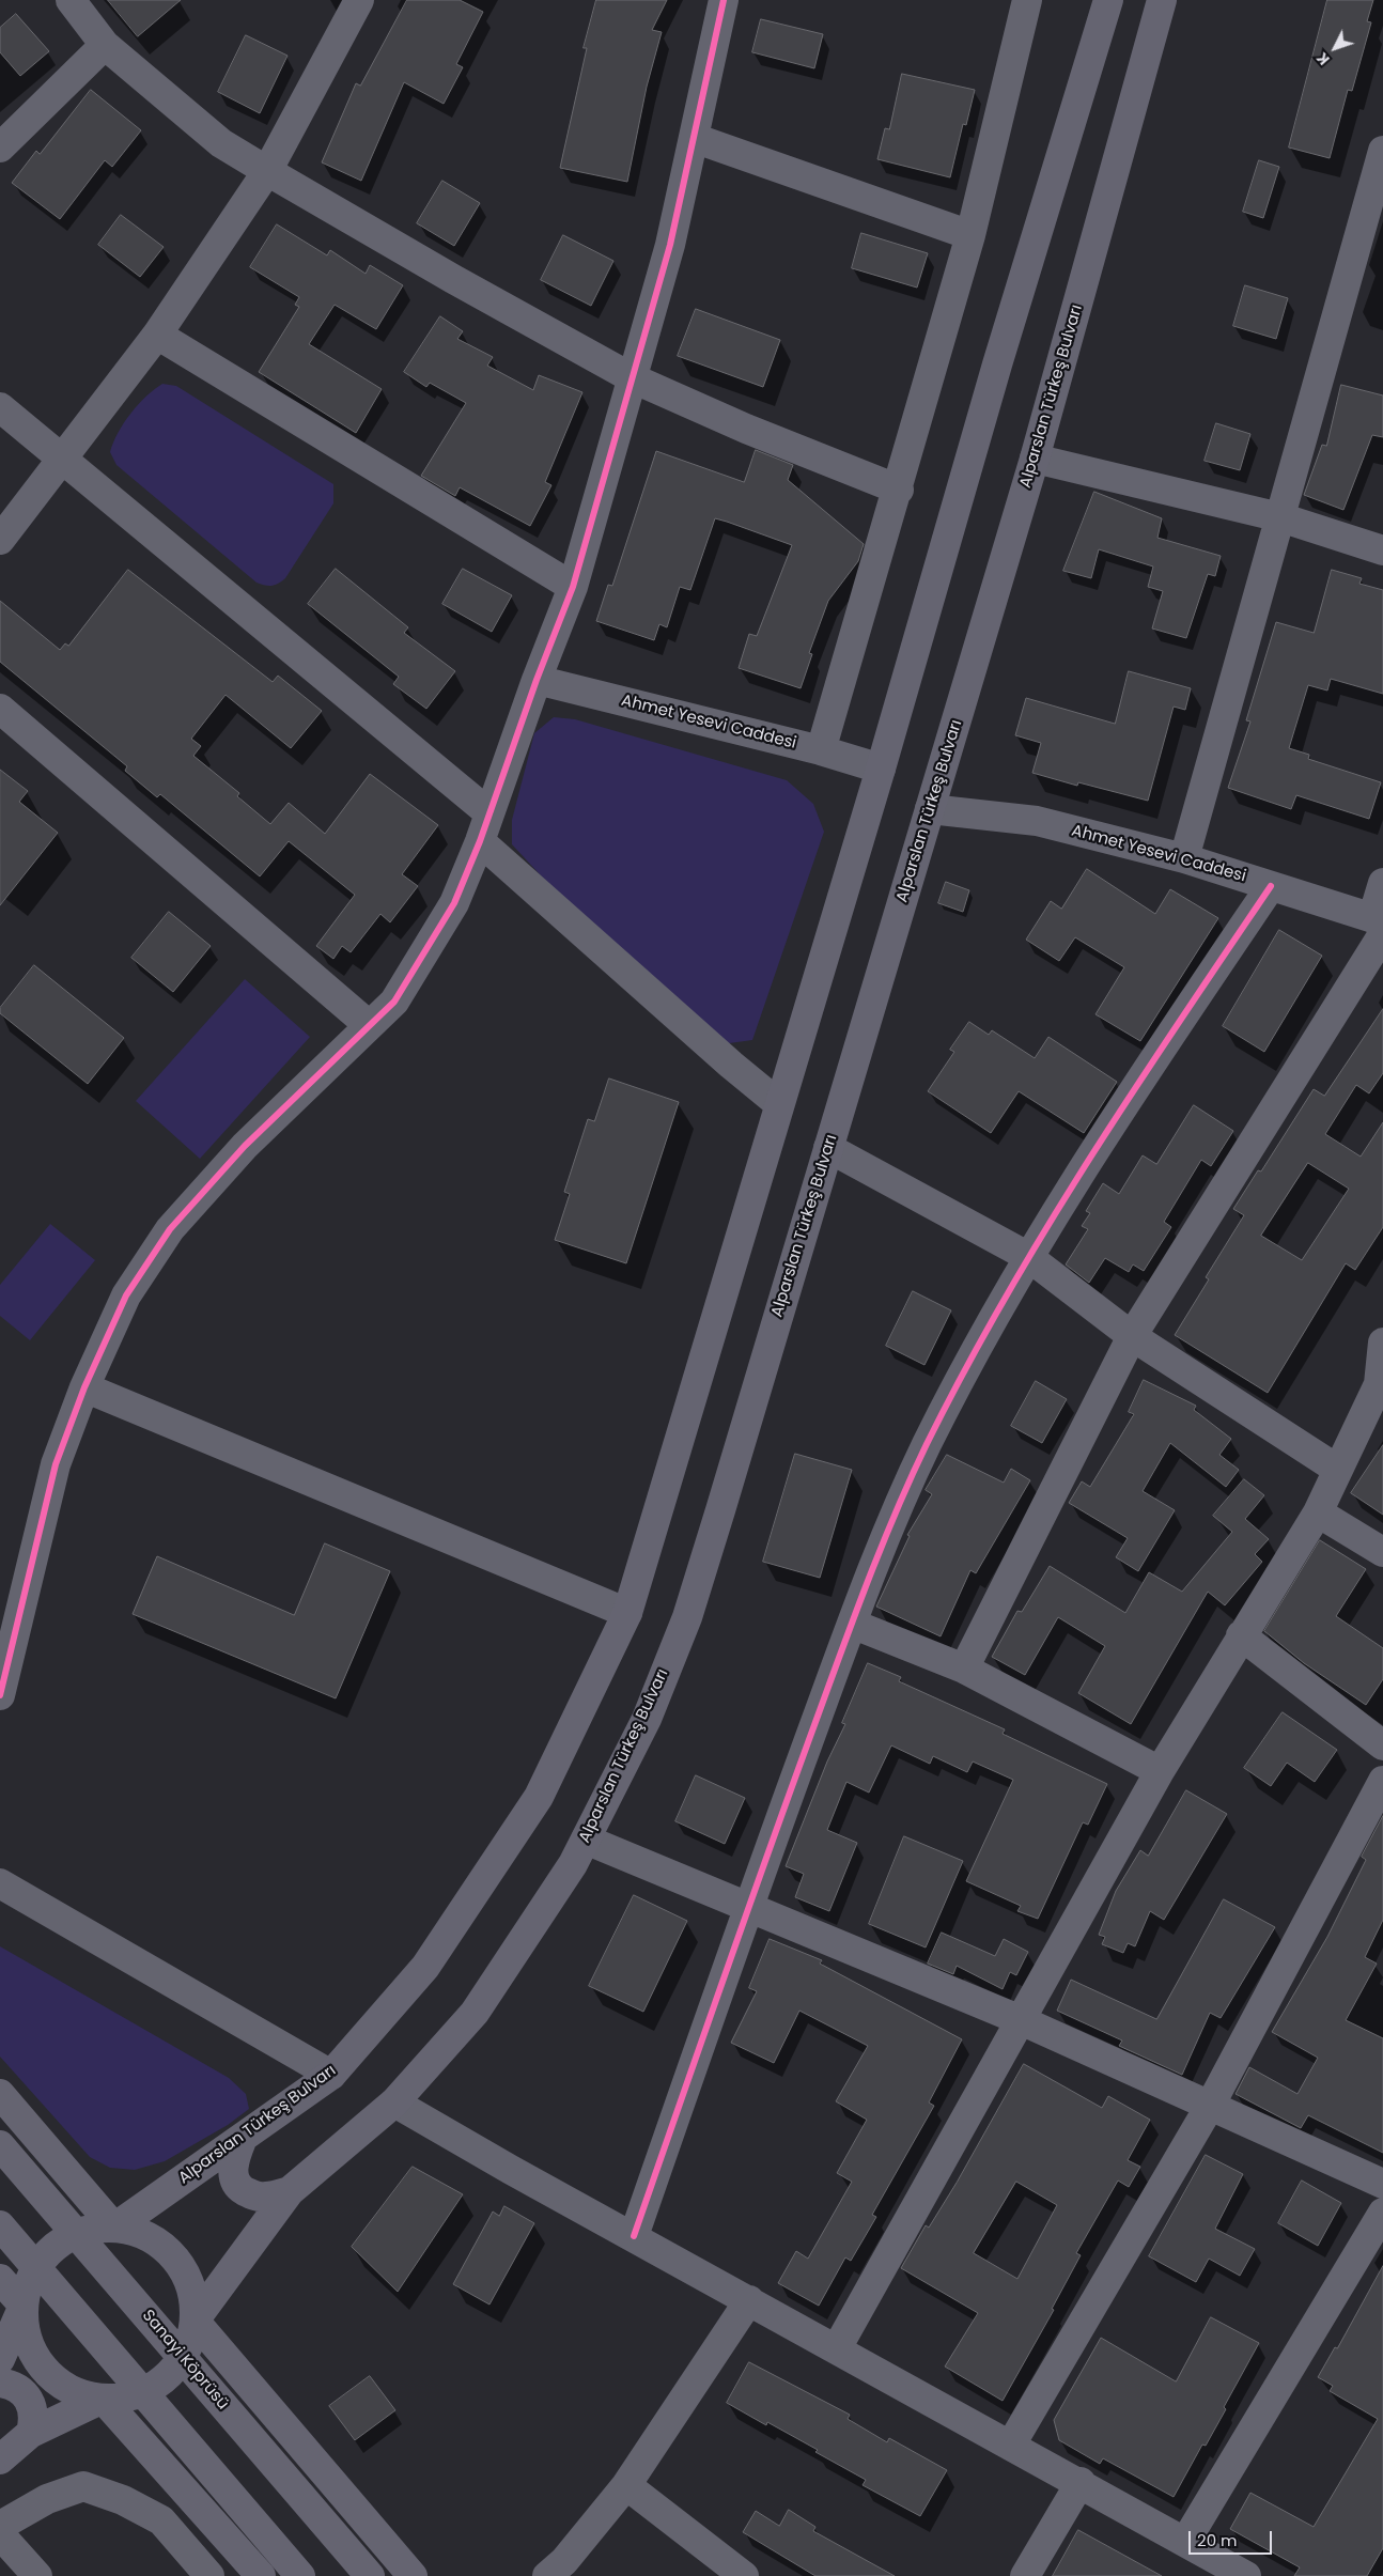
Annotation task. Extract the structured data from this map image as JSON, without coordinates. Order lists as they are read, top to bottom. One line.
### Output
{"streets":{"main road":["Alparslan Türkeş Bulvarı","Sanayi Köprüsü"],"street":["Ahmet Yesevi Caddesi"]},"crossings":[["Alparslan Türkeş Bulvarı","Ahmet Yesevi Caddesi"]],"scale_bar":"20 m","north":"bottom left"}
